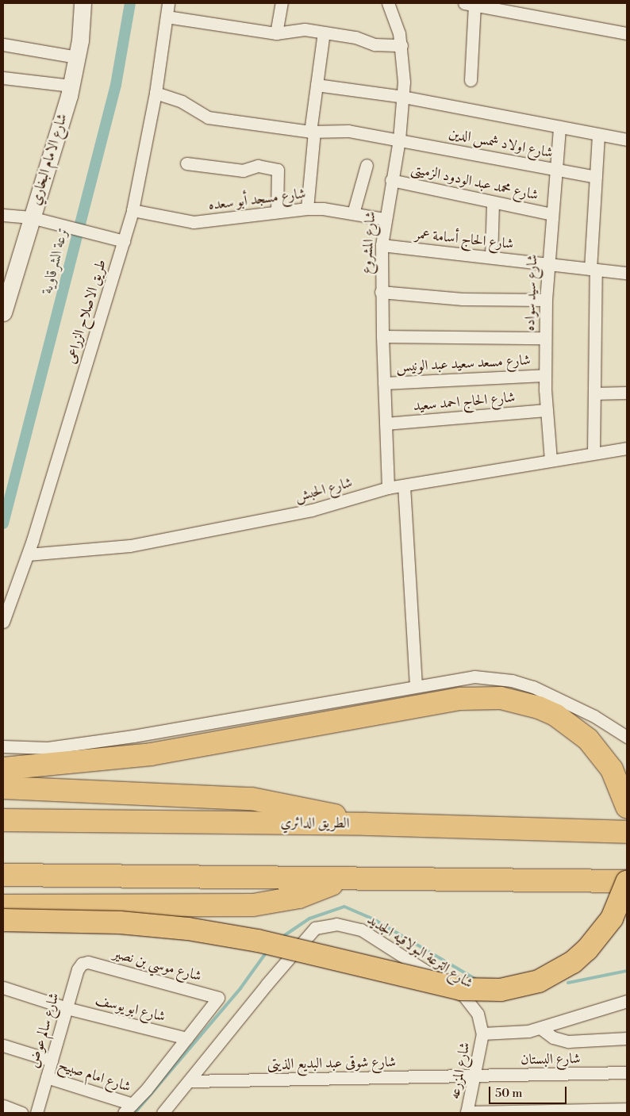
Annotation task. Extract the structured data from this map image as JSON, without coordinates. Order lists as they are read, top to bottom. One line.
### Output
{"streets":{"highway":["الطريق الدائري"],"street":["شارع اولاد شمس الدين","شارع الامام البخاري","شارع محمد عبد الودود الزميتى","شارع مسجد أبو سعده","شارع الحاج أسامة عمر","شارع المشروع","شارع سيد سواده","طريق الاصلاح الزراعى","شارع مسعد سعيد عبد الونيس","شارع الحاج احمد سعيد","شارع الحبش","شارع الترعة البولاقيه الجديد","شارع موسي بن نصير","شارع ابو يوسف","شارع سالم عوض","شارع البستان","شارع شوقى عبد البديع الذيتى","شارع المزرعه","شارع امام صبيح"]},"crossings":[["شارع اولاد شمس الدين","شارع المشروع"],["شارع اولاد شمس الدين","شارع سيد سواده"],["شارع اولاد شمس الدين","طريق الاصلاح الزراعى"],["شارع محمد عبد الودود الزميتى","شارع المشروع"],["شارع محمد عبد الودود الزميتى","شارع سيد سواده"],["شارع مسجد أبو سعده","شارع المشروع"],["شارع مسجد أبو سعده","طريق الاصلاح الزراعى"],["شارع الحاج أسامة عمر","شارع المشروع"],["شارع الحاج أسامة عمر","شارع سيد سواده"],["شارع المشروع","شارع مسعد سعيد عبد الونيس"],["شارع المشروع","شارع الحاج احمد سعيد"],["شارع المشروع","شارع الحبش"],["شارع سيد سواده","شارع مسعد سعيد عبد الونيس"],["شارع سيد سواده","شارع الحاج احمد سعيد"],["شارع سيد سواده","شارع الحبش"],["طريق الاصلاح الزراعى","شارع الحبش"],["شارع الترعة البولاقيه الجديد","شارع شوقى عبد البديع الذيتى"],["شارع الترعة البولاقيه الجديد","شارع المزرعه"],["شارع موسي بن نصير","شارع ابو يوسف"],["شارع موسي بن نصير","شارع سالم عوض"],["شارع ابو يوسف","شارع سالم عوض"],["شارع سالم عوض","شارع امام صبيح"],["شارع البستان","شارع شوقى عبد البديع الذيتى"],["شارع البستان","شارع المزرعه"],["شارع شوقى عبد البديع الذيتى","شارع المزرعه"]],"water":["ترعة الشرقاوية"],"scale_bar":"50 m"}
